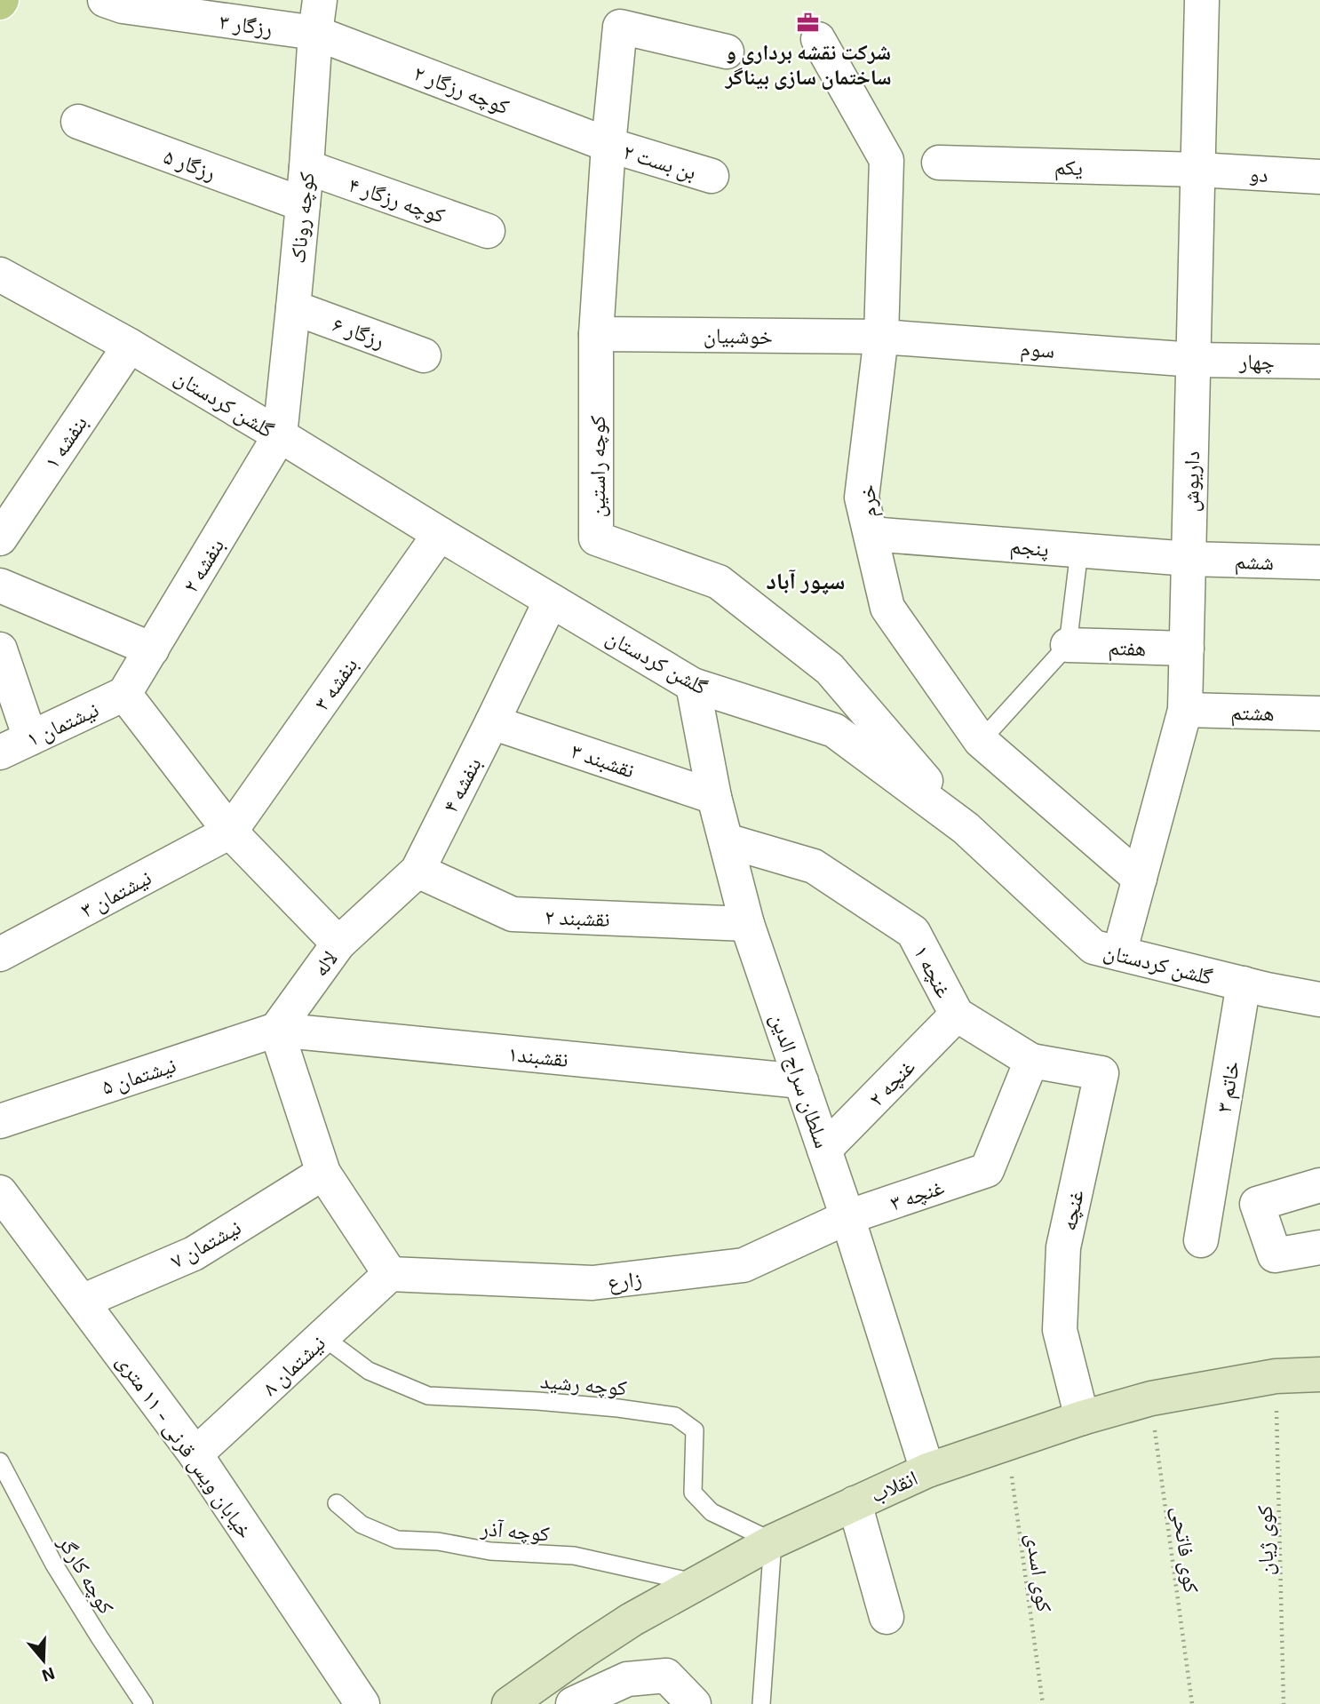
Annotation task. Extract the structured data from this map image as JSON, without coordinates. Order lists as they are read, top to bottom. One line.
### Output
{"streets":{"main road":["انقلاب"],"street":["رزگار ۳","کوچه رزگار ۲","بن بست ۲","رزگار ۵","یکم","دو","کوچه رزگار ۴","کوچه روناک","رزگار ۶","خوشبیان","سوم","چهار","گلشن کردستان","بنفشه ۱","کوچه راستین","داریوش","خرم","پنجم","ششم","بنفشه ۲","هفتم","بنفشه ۳","هشتم","نیشتمان ۱","نقشبند ۳","بنفشه ۴","نیشتمان ۳","نقشبند ۲","لاله","غنچه ۱","نقشبند۱","نیشتمان ۵","سلطان سراج الدین","غنچه ۲","خاتم ۳","غنچه ۳","غنچه","نیشتمان ۷","زارع","نیشتمان ۸","خیابان ویس قرنی - ۱۱ متری"],"lane":["کوچه رشید","کوچه آذر","کوچه کارگر"],"path":["کوی ژیان","کوی فاتحی","کوی اسدی"]},"crossings":[["رزگار ۳","کوچه رزگار ۲"],["رزگار ۳","کوچه روناک"],["کوچه رزگار ۲","بن بست ۲"],["کوچه رزگار ۲","کوچه روناک"],["کوچه رزگار ۲","کوچه راستین"],["بن بست ۲","کوچه راستین"],["رزگار ۵","کوچه روناک"],["یکم","دو"],["یکم","داریوش"],["دو","داریوش"],["کوچه رزگار ۴","کوچه روناک"],["کوچه روناک","رزگار ۶"],["کوچه روناک","گلشن کردستان"],["کوچه روناک","بنفشه ۲"],["خوشبیان","سوم"],["خوشبیان","کوچه راستین"],["خوشبیان","خرم"],["سوم","چهار"],["سوم","داریوش"],["سوم","خرم"],["چهار","داریوش"],["گلشن کردستان","بنفشه ۱"],["گلشن کردستان","کوچه راستین"],["گلشن کردستان","داریوش"],["گلشن کردستان","بنفشه ۲"],["گلشن کردستان","بنفشه ۳"],["گلشن کردستان","بنفشه ۴"],["گلشن کردستان","سلطان سراج الدین"],["گلشن کردستان","خاتم ۳"],["داریوش","خرم"],["داریوش","پنجم"],["داریوش","ششم"],["داریوش","هفتم"],["داریوش","هشتم"],["خرم","پنجم"],["پنجم","ششم"],["بنفشه ۲","نیشتمان ۱"],["بنفشه ۲","لاله"],["بنفشه ۳","نیشتمان ۳"],["بنفشه ۳","لاله"],["نیشتمان ۱","لاله"],["نقشبند ۳","بنفشه ۴"],["نقشبند ۳","سلطان سراج الدین"],["بنفشه ۴","نقشبند ۲"],["بنفشه ۴","لاله"],["نیشتمان ۳","لاله"],["نقشبند ۲","سلطان سراج الدین"],["لاله","نقشبند۱"],["لاله","نیشتمان ۵"],["غنچه ۱","سلطان سراج الدین"],["غنچه ۱","غنچه ۲"],["غنچه ۱","غنچه ۳"],["غنچه ۱","غنچه"],["نقشبند۱","نیشتمان ۵"],["نقشبند۱","سلطان سراج الدین"],["سلطان سراج الدین","غنچه ۲"],["سلطان سراج الدین","غنچه ۳"],["سلطان سراج الدین","زارع"],["سلطان سراج الدین","انقلاب"],["غنچه ۳","غنچه"],["غنچه ۳","زارع"],["غنچه","انقلاب"],["نیشتمان ۷","خیابان ویس قرنی - ۱۱ متری"],["زارع","نیشتمان ۸"],["نیشتمان ۸","کوچه رشید"],["نیشتمان ۸","خیابان ویس قرنی - ۱۱ متری"],["کوچه رشید","انقلاب"],["انقلاب","کوچه آذر"],["انقلاب","کوی ژیان"],["انقلاب","کوی فاتحی"],["انقلاب","کوی اسدی"]],"districts":["سپور آباد"],"places":{"office":["شرکت نقشه برداری و ساختمان سازی بیناگر"]},"north":"bottom"}
